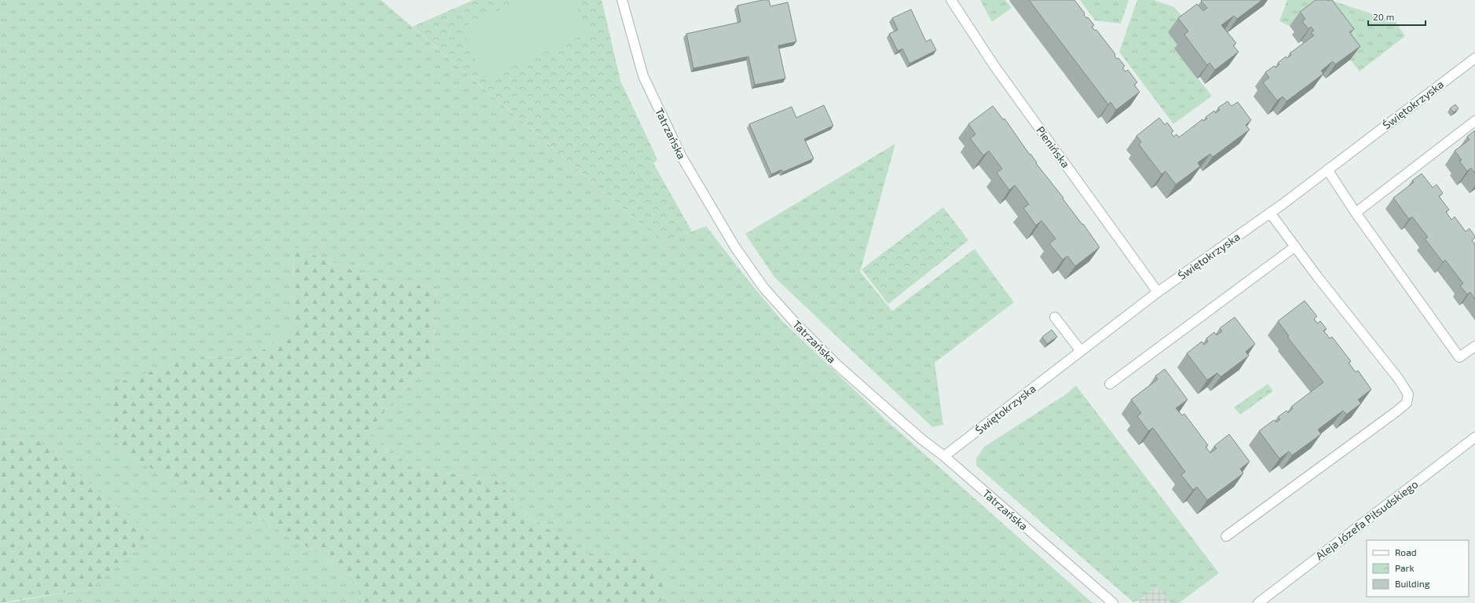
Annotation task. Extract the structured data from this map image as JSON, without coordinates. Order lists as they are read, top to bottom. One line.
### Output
{"streets":{"street":["Świętokrzyska","Tatrzańska","Pienińska","Aleja Józefa Piłsudskiego"]},"crossings":[["Świętokrzyska","Tatrzańska"],["Świętokrzyska","Pienińska"]],"legend":["Road","Park","Building"],"scale_bar":"20 m"}
